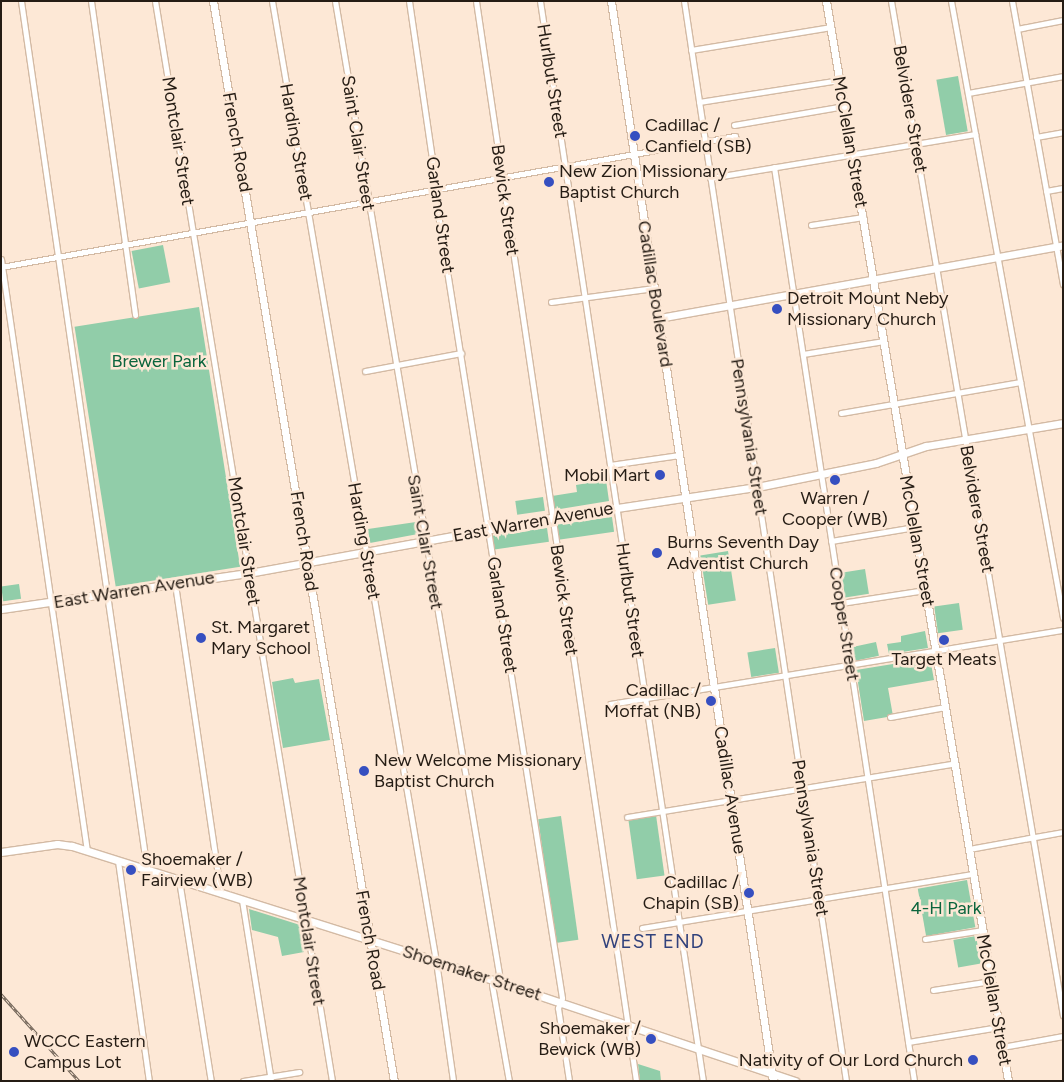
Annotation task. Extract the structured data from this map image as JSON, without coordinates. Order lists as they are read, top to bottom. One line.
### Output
{"streets":{"street":["Hurlbut Street","Belvidere Street","Montclair Street","French Road","Harding Street","McClellan Street","Saint Clair Street","Bewick Street","Garland Street","Cadillac Boulevard","Pennsylvania Street","East Warren Avenue","Cooper Street","Cadillac Avenue","Shoemaker Street"]},"crossings":[["Hurlbut Street","East Warren Avenue"],["Hurlbut Street","Shoemaker Street"],["Belvidere Street","East Warren Avenue"],["Montclair Street","East Warren Avenue"],["Montclair Street","Shoemaker Street"],["French Road","East Warren Avenue"],["French Road","Shoemaker Street"],["Harding Street","East Warren Avenue"],["Harding Street","Shoemaker Street"],["McClellan Street","East Warren Avenue"],["Saint Clair Street","East Warren Avenue"],["Saint Clair Street","Shoemaker Street"],["Bewick Street","East Warren Avenue"],["Bewick Street","Shoemaker Street"],["Garland Street","East Warren Avenue"],["Garland Street","Shoemaker Street"],["Cadillac Boulevard","East Warren Avenue"],["Cadillac Boulevard","Cadillac Avenue"],["Pennsylvania Street","East Warren Avenue"],["East Warren Avenue","Cooper Street"],["East Warren Avenue","Cadillac Avenue"],["Cadillac Avenue","Shoemaker Street"]],"districts":["WEST END"],"parks":["Brewer Park","4-H Park"],"places":["Cadillac / Canfield (SB)","New Zion Missionary Baptist Church","Detroit Mount Neby Missionary Church","Mobil Mart","Warren / Cooper (WB)","Burns Seventh Day Adventist Church","St. Margaret Mary School","Target Meats","Cadillac / Moffat (NB)","New Welcome Missionary Baptist Church","Shoemaker / Fairview (WB)","Cadillac / Chapin (SB)","Shoemaker / Bewick (WB)","WCCC Eastern Campus Lot","Nativity of Our Lord Church"]}
